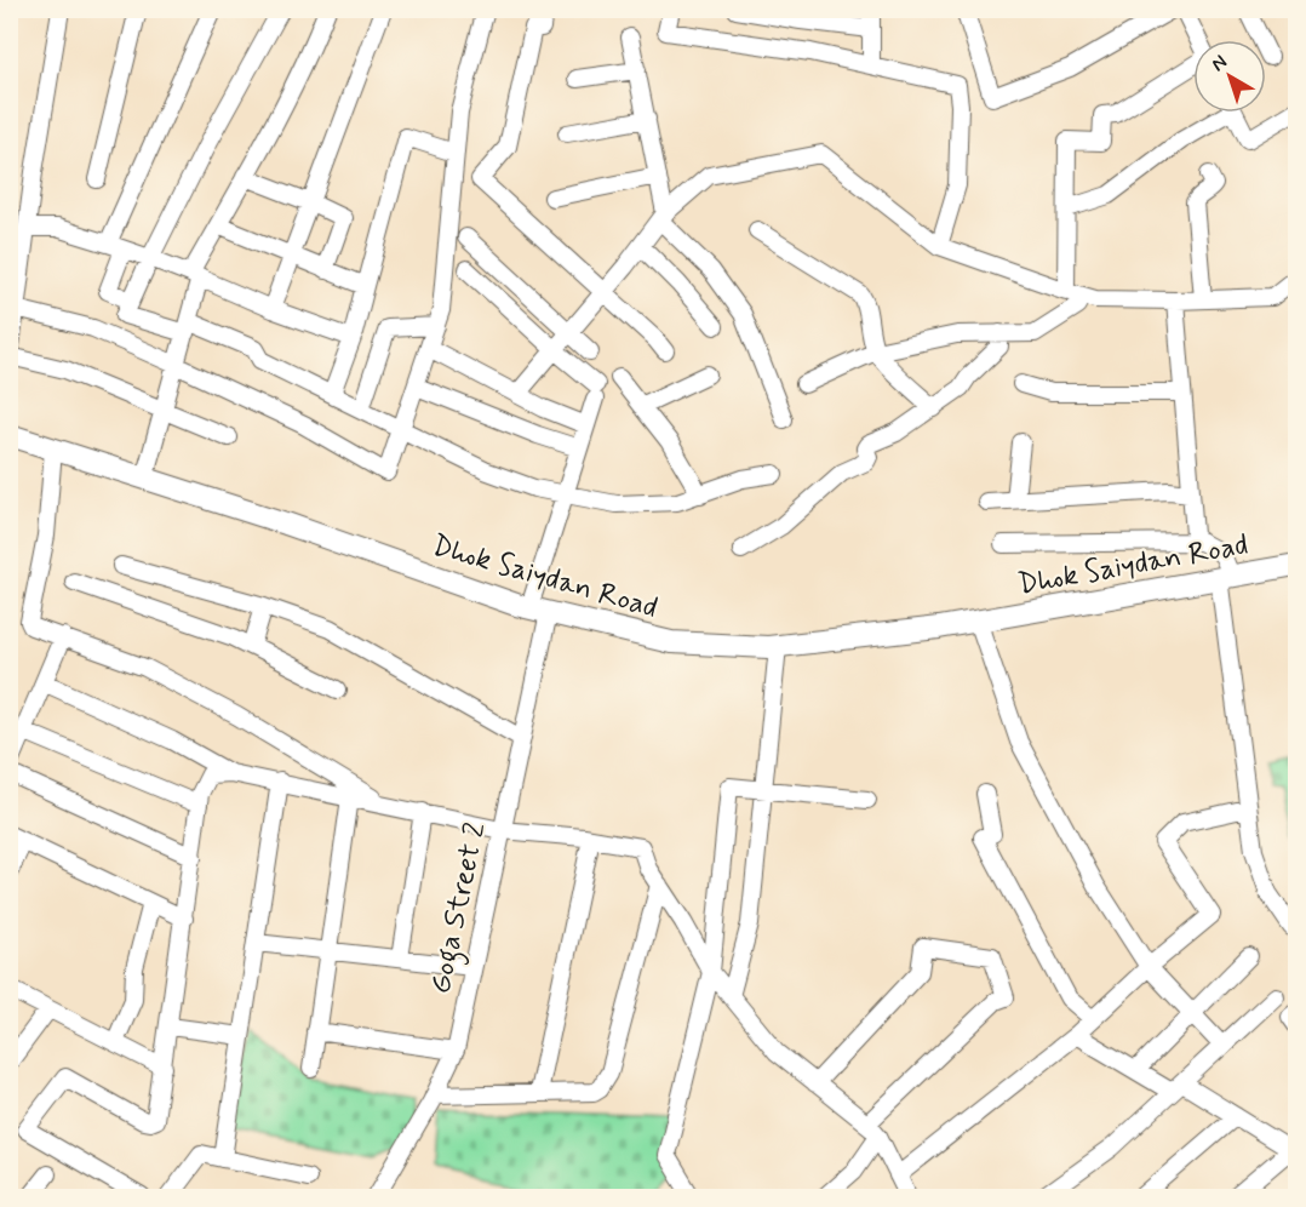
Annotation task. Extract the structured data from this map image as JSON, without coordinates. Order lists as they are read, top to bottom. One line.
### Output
{"streets":{"main road":["Dhok Saiydan Road"],"street":["Goga Street 2"]},"crossings":[["Dhok Saiydan Road","Goga Street 2"]],"north":"top left"}
